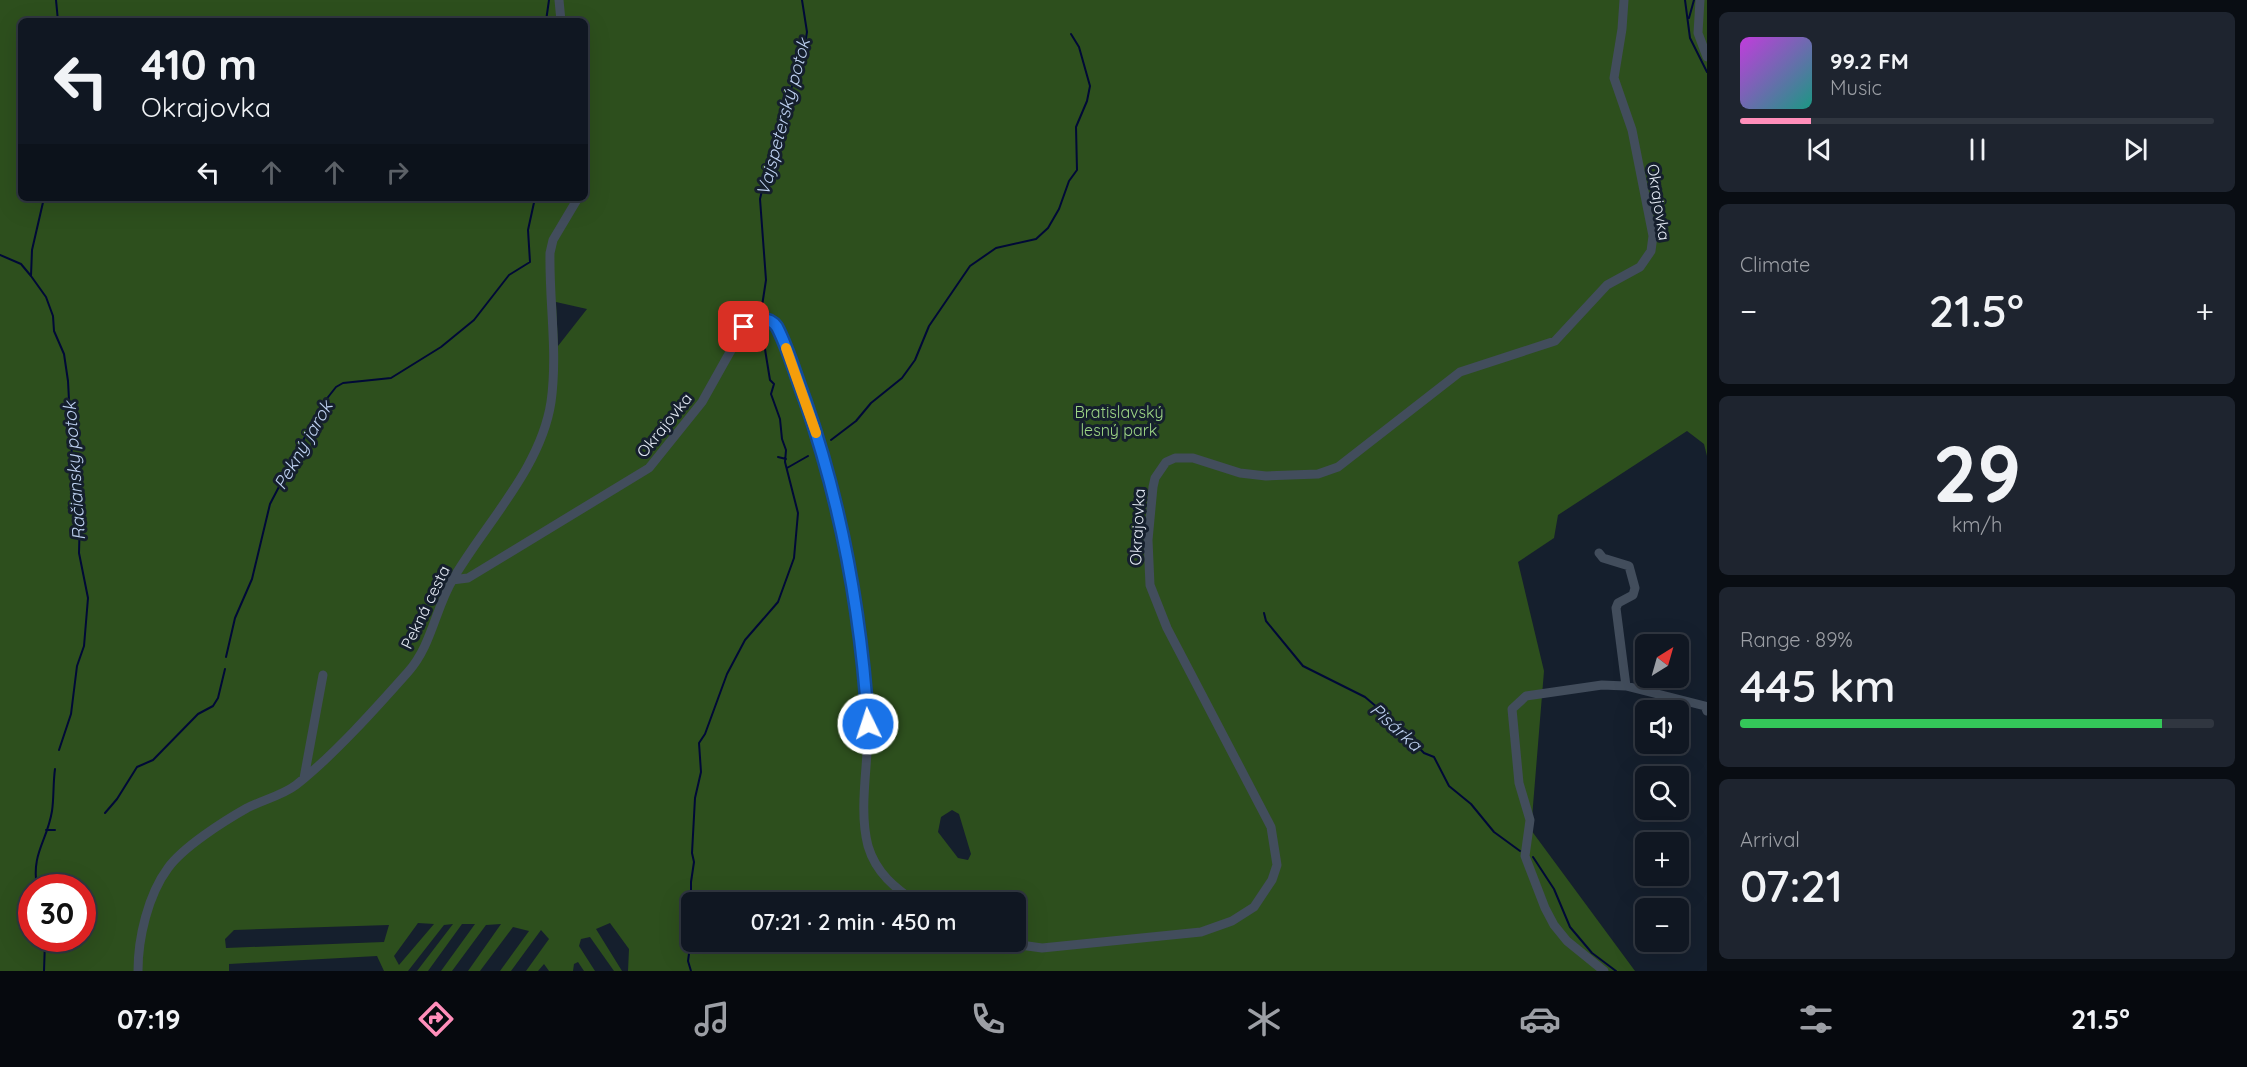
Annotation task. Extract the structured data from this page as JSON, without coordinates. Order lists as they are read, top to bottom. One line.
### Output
{"streets":{"street":["Okrajovka","Pekná cesta"]},"crossings":[["Okrajovka","Pekná cesta"]],"water":["Vajspeterský potok","Pekný jarok","Račiansky potok","Pisárka"],"parks":["Bratislavský lesný park"],"north":"top right","page":{"turn":["410 m","Okrajovka"],"song":["99.2 FM","Music"],"tile":["Climate",["29","km/h"],["Range · 89%","445 km"],["Arrival","07:21"]],"heat":["−","21.5°","+"],"map_buttons":["+","−"],"limit":"30","trip":"07:21 · 2 min · 450 m","tabs":["07:19","21.5°"]}}
